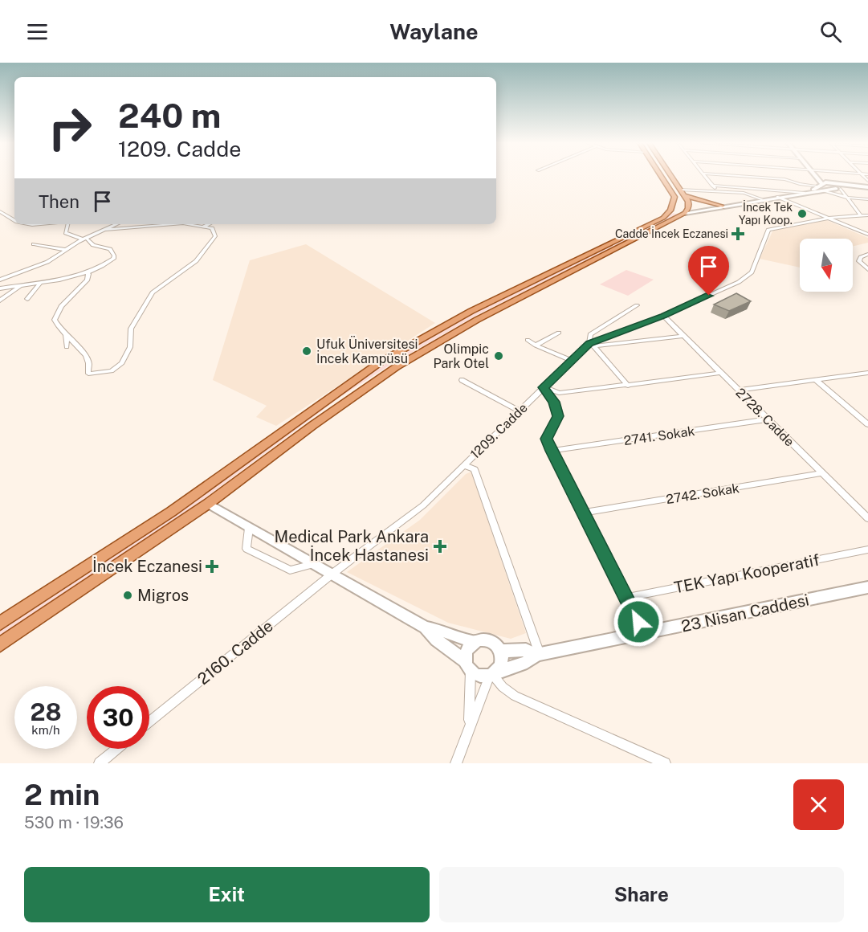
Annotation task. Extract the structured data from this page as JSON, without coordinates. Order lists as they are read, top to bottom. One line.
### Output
{"streets":{"main road":["23 Nisan Caddesi"],"street":["2728. Cadde","1209. Cadde","2741. Sokak","2742. Sokak","TEK Yapı Kooperatif","2160. Cadde"]},"crossings":[["2728. Cadde","1209. Cadde"],["2728. Cadde","2741. Sokak"],["2728. Cadde","2742. Sokak"],["1209. Cadde","2160. Cadde"]],"places":{"other":["İncek Tek Yapı Koop.","Ufuk Üniversitesi İncek Kampüsü","Olimpic Park Otel","Migros"],"health":["Cadde İncek Eczanesi","Medical Park Ankara İncek Hastanesi","İncek Eczanesi"]},"north":"bottom","page":{"header":"Waylane","turn":["240 m","1209. Cadde"],"then":"Then","speed":"28 km/h","limit":"30","heading":["2 min","530 m · 19:36"],"buttons":["Exit","Share"]}}
